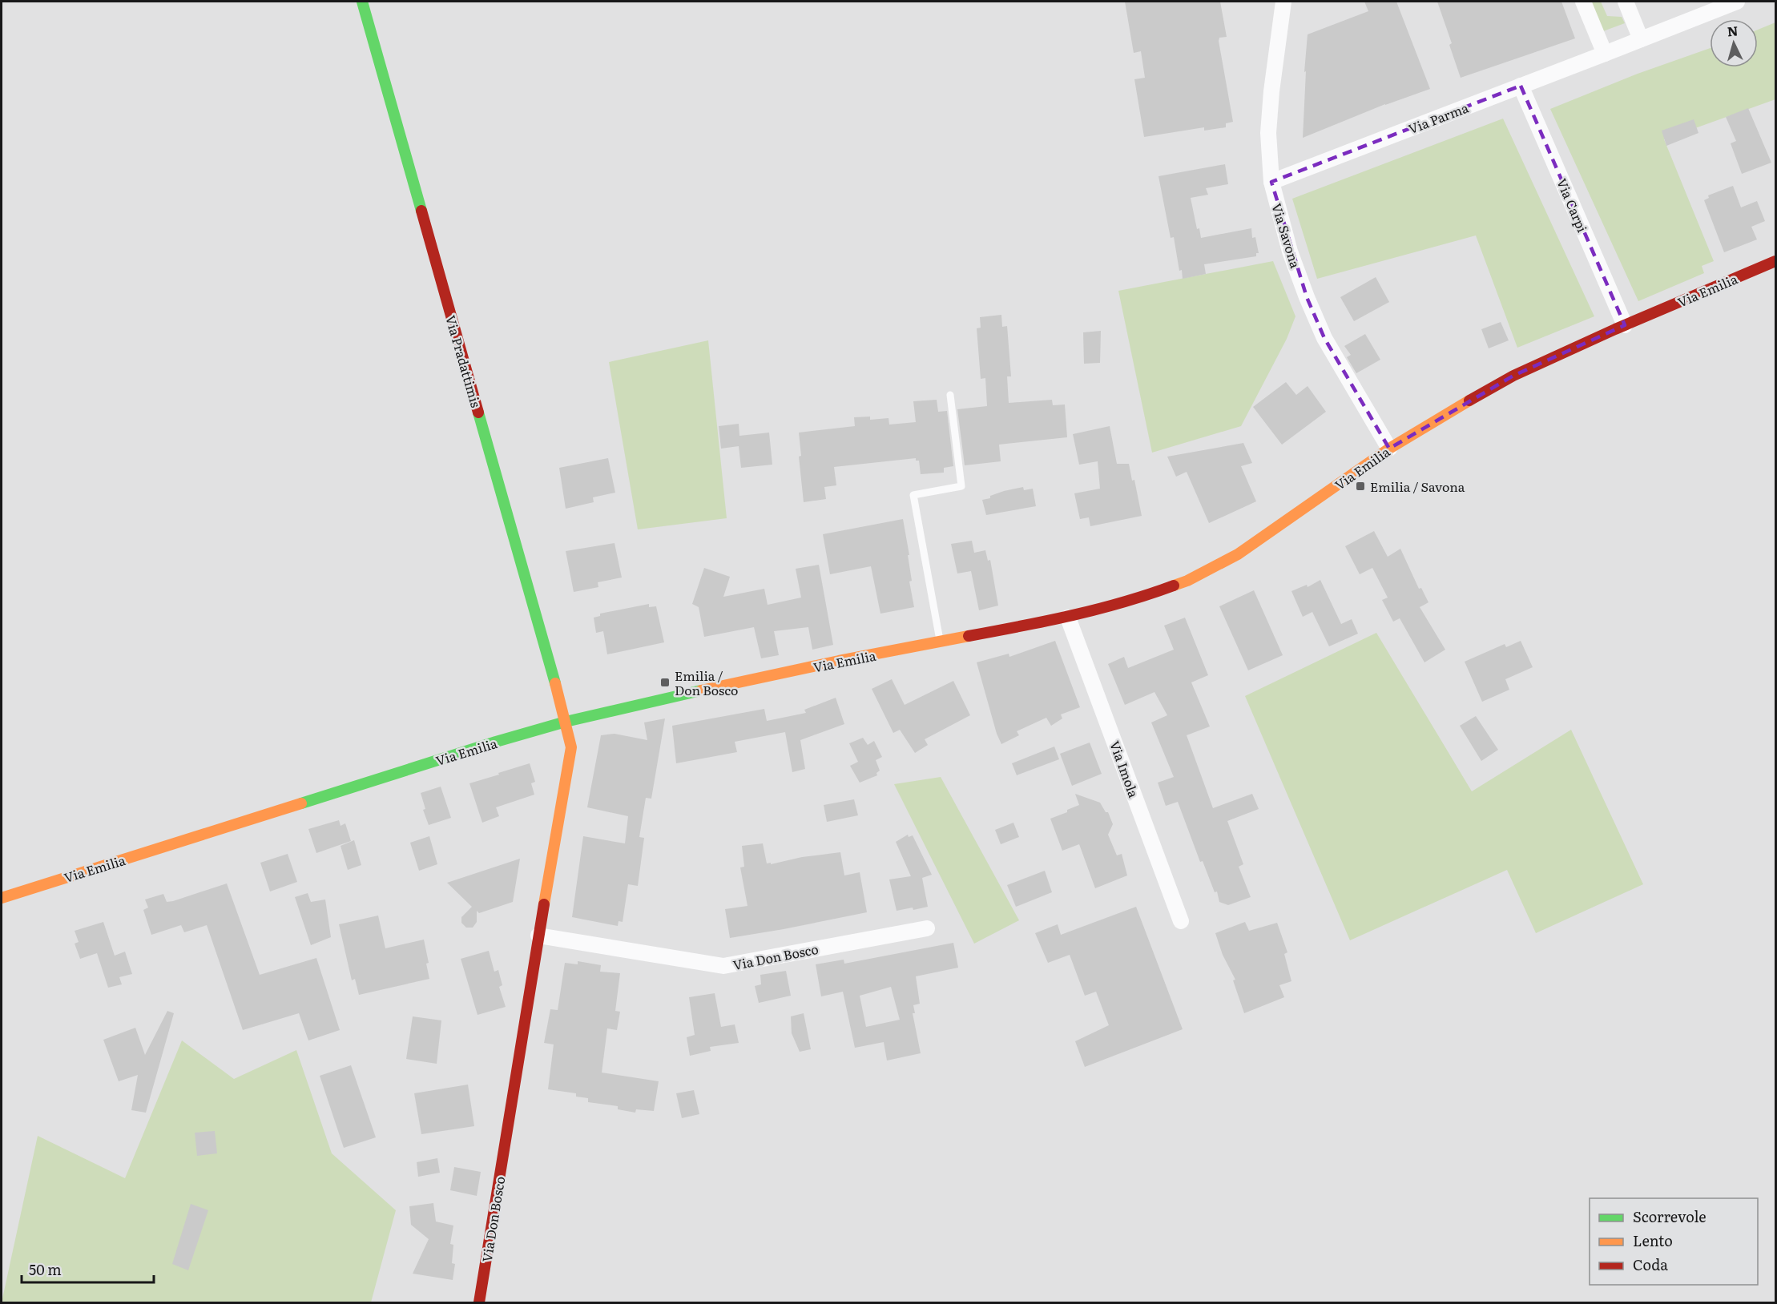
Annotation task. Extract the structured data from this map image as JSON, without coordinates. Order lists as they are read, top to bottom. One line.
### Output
{"streets":{"street":["Via Parma","Via Carpi","Via Savona","Via Emilia","Via Pradattimis","Via Imola","Via Don Bosco"]},"crossings":[["Via Parma","Via Carpi"],["Via Parma","Via Savona"],["Via Carpi","Via Emilia"],["Via Savona","Via Emilia"],["Via Emilia","Via Pradattimis"],["Via Emilia","Via Imola"],["Via Emilia","Via Don Bosco"],["Via Pradattimis","Via Don Bosco"]],"places":{"transit":["Emilia / Savona","Emilia / Don Bosco"]},"legend":["Scorrevole","Lento","Coda"],"scale_bar":"50 m","north":"top"}
